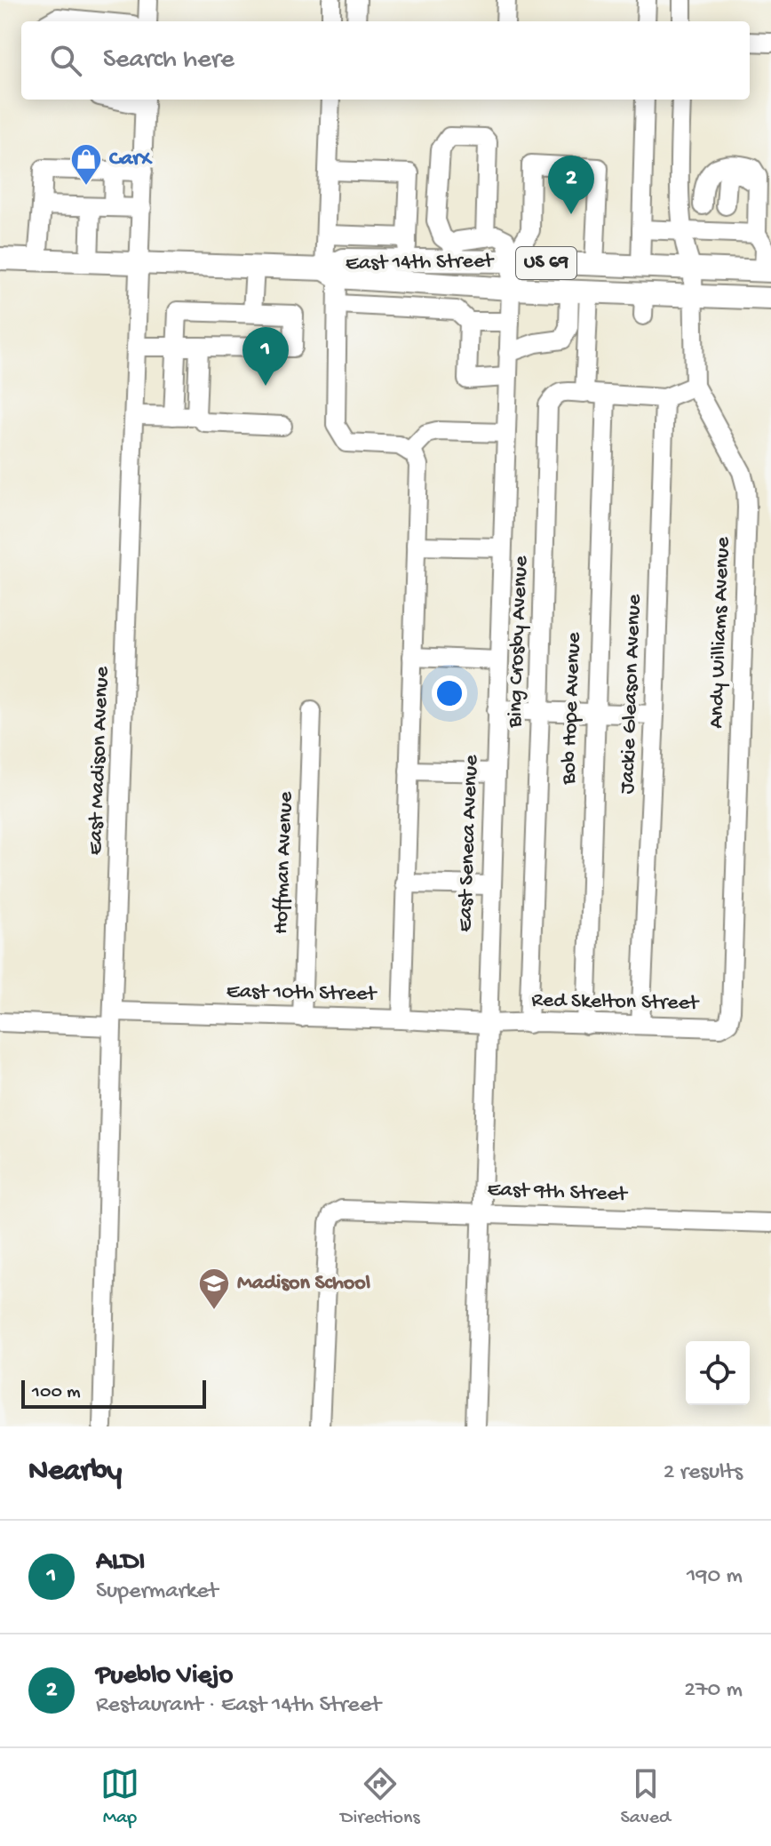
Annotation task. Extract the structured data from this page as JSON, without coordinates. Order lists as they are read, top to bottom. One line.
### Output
{"streets":{"main road":["East 14th Street","US 69"],"street":["Andy Williams Avenue","Bing Crosby Avenue","Jackie Gleason Avenue","Bob Hope Avenue","East Madison Avenue","East Seneca Avenue","Hoffman Avenue","East 10th Street","Red Skelton Street","East 9th Street"]},"crossings":[["East 14th Street","Andy Williams Avenue"],["East 14th Street","East Madison Avenue"],["East 14th Street","East Seneca Avenue"],["Andy Williams Avenue","Red Skelton Street"],["Bing Crosby Avenue","Red Skelton Street"],["Jackie Gleason Avenue","Red Skelton Street"],["Bob Hope Avenue","Red Skelton Street"],["East Madison Avenue","East 10th Street"],["East Seneca Avenue","East 10th Street"],["East Seneca Avenue","Red Skelton Street"],["East Seneca Avenue","East 9th Street"],["Hoffman Avenue","East 10th Street"],["East 10th Street","Red Skelton Street"]],"places":{"shop":["CarX"],"school or university":["Madison School"]},"scale_bar":"100 m","page":{"search":"Search here","pins":["2","1"],"scale":"100 m","heading":["Nearby","2 results"],"list":[{"mark":"1","name":"ALDI","note":"Supermarket","value":"190 m"},{"mark":"2","name":"Pueblo Viejo","note":"Restaurant · East 14th Street","value":"270 m"}],"nav":["Map","Directions","Saved"]}}
